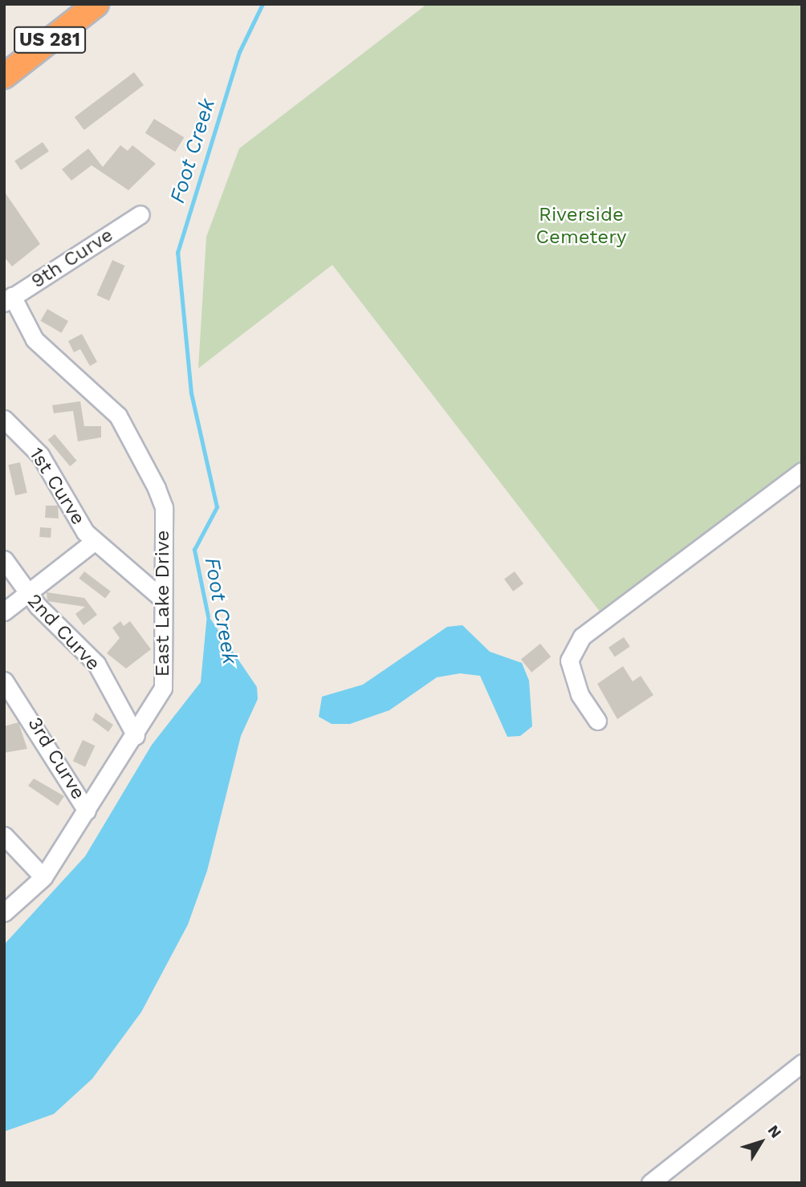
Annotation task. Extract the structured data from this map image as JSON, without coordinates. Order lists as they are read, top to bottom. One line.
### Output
{"streets":{"highway":["US 281"],"street":["9th Curve","1st Curve","East Lake Drive","2nd Curve","3rd Curve"]},"crossings":[["9th Curve","East Lake Drive"],["1st Curve","East Lake Drive"],["East Lake Drive","2nd Curve"],["East Lake Drive","3rd Curve"]],"water":["Foot Creek"],"parks":["Riverside Cemetery"],"north":"top right"}
